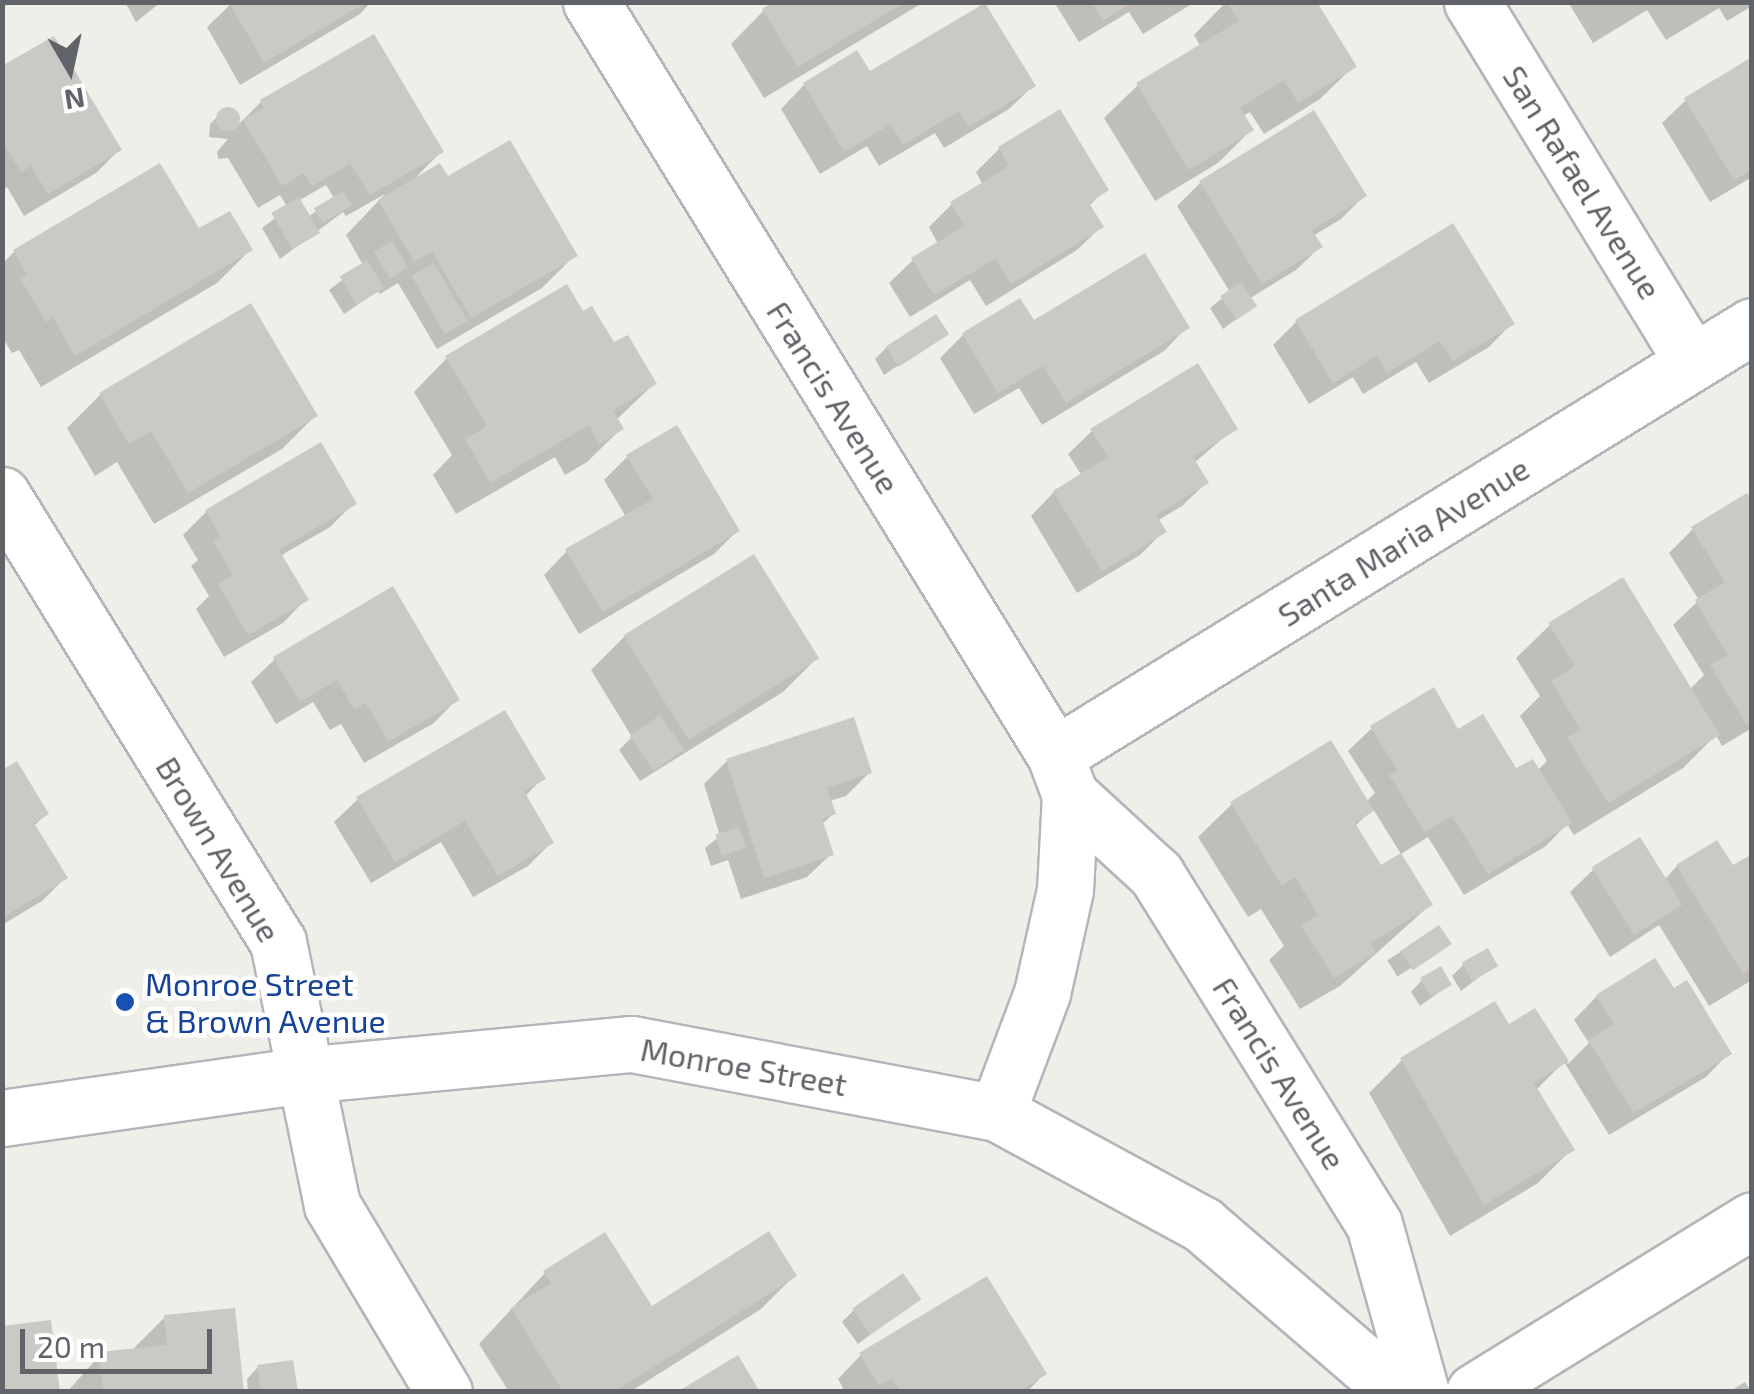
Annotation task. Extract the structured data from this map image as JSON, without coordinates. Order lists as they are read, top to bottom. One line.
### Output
{"streets":{"street":["San Rafael Avenue","Francis Avenue","Santa Maria Avenue","Brown Avenue","Monroe Street"]},"crossings":[["San Rafael Avenue","Santa Maria Avenue"],["Francis Avenue","Santa Maria Avenue"],["Brown Avenue","Monroe Street"]],"places":["Monroe Street & Brown Avenue"],"scale_bar":"20 m","north":"bottom"}
